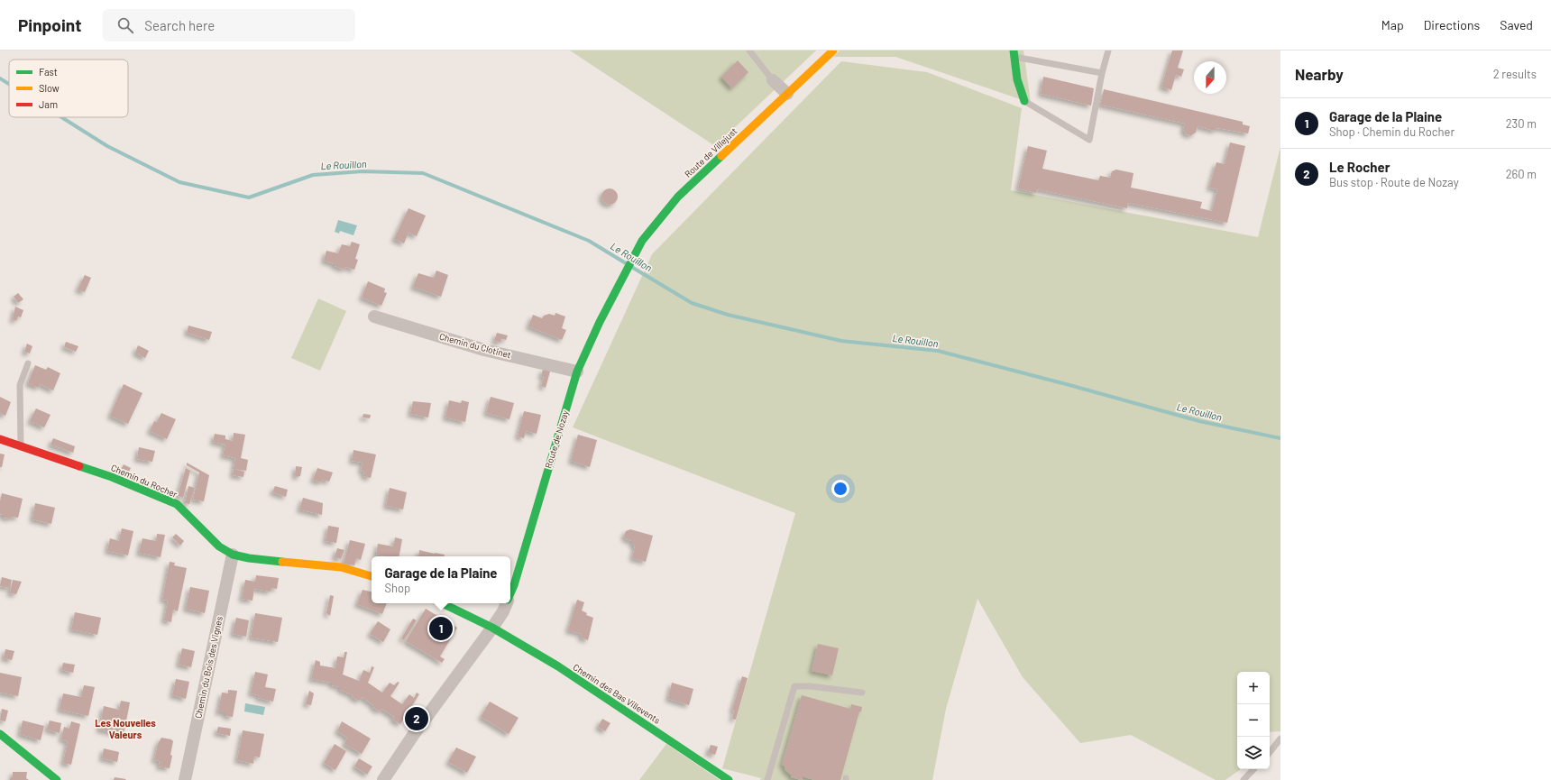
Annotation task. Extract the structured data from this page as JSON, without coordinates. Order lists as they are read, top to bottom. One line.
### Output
{"streets":{"street":["Route de Villejust","Chemin du Clotinet","Route de Nozay","Chemin du Rocher","Chemin du Bois des Vignes","Chemin des Bas Villevents"]},"crossings":[["Route de Villejust","Route de Nozay"],["Chemin du Clotinet","Route de Nozay"],["Route de Nozay","Chemin des Bas Villevents"],["Chemin du Rocher","Chemin du Bois des Vignes"]],"districts":["Les Nouvelles Valeurs"],"water":["Le Rouillon"],"legend":["Fast","Slow","Jam"],"north":"bottom","page":{"header":"Pinpoint","search":"Search here","nav":["Map","Directions","Saved"],"heading":["Nearby","2 results"],"list":[{"mark":"1","name":"Garage de la Plaine","note":"Shop · Chemin du Rocher","value":"230 m"},{"mark":"2","name":"Le Rocher","note":"Bus stop · Route de Nozay","value":"260 m"}],"popup":["Garage de la Plaine","Shop"],"pins":["1","2"],"map_buttons":["+","−"]}}
